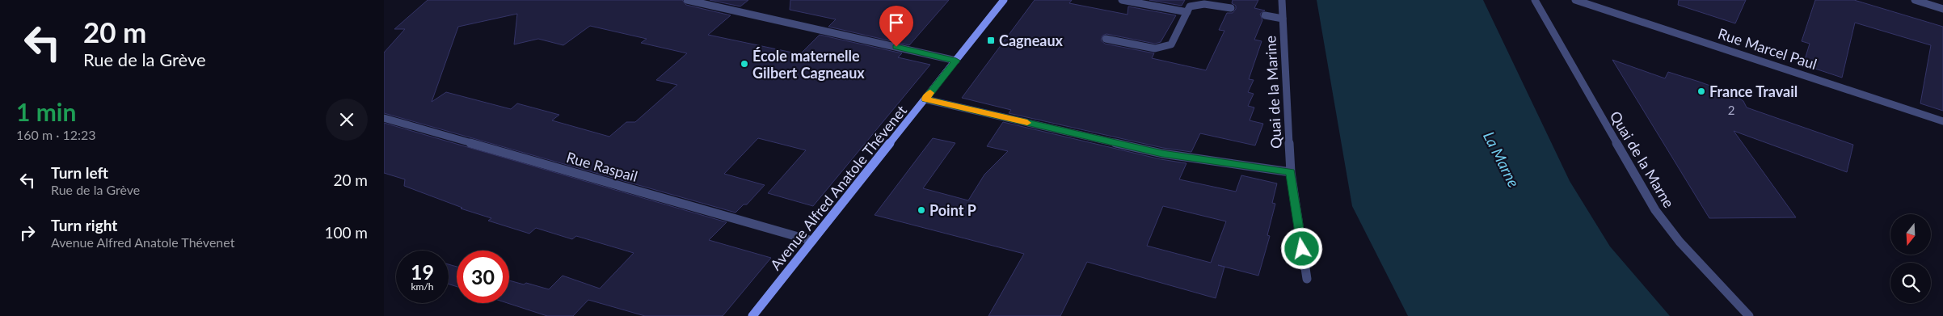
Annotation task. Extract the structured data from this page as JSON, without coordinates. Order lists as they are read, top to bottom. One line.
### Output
{"streets":{"main road":["Avenue Alfred Anatole Thévenet"],"street":["Rue Marcel Paul","Quai de la Marine","Quai de la Marne","Rue Raspail"]},"crossings":[["Rue Raspail","Avenue Alfred Anatole Thévenet"]],"water":["La Marne"],"places":{"transit":["Cagneaux"],"other":["École maternelle Gilbert Cagneaux","France Travail","Point P"]},"house_numbers":["2"],"north":"bottom","page":{"turn":["20 m","Rue de la Grève"],"heading":["1 min","160 m · 12:23"],"list":[{"name":"Turn left","note":"Rue de la Grève","value":"20 m"},{"name":"Turn right","note":"Avenue Alfred Anatole Thévenet","value":"100 m"}],"speed":"19 km/h","limit":"30"}}
